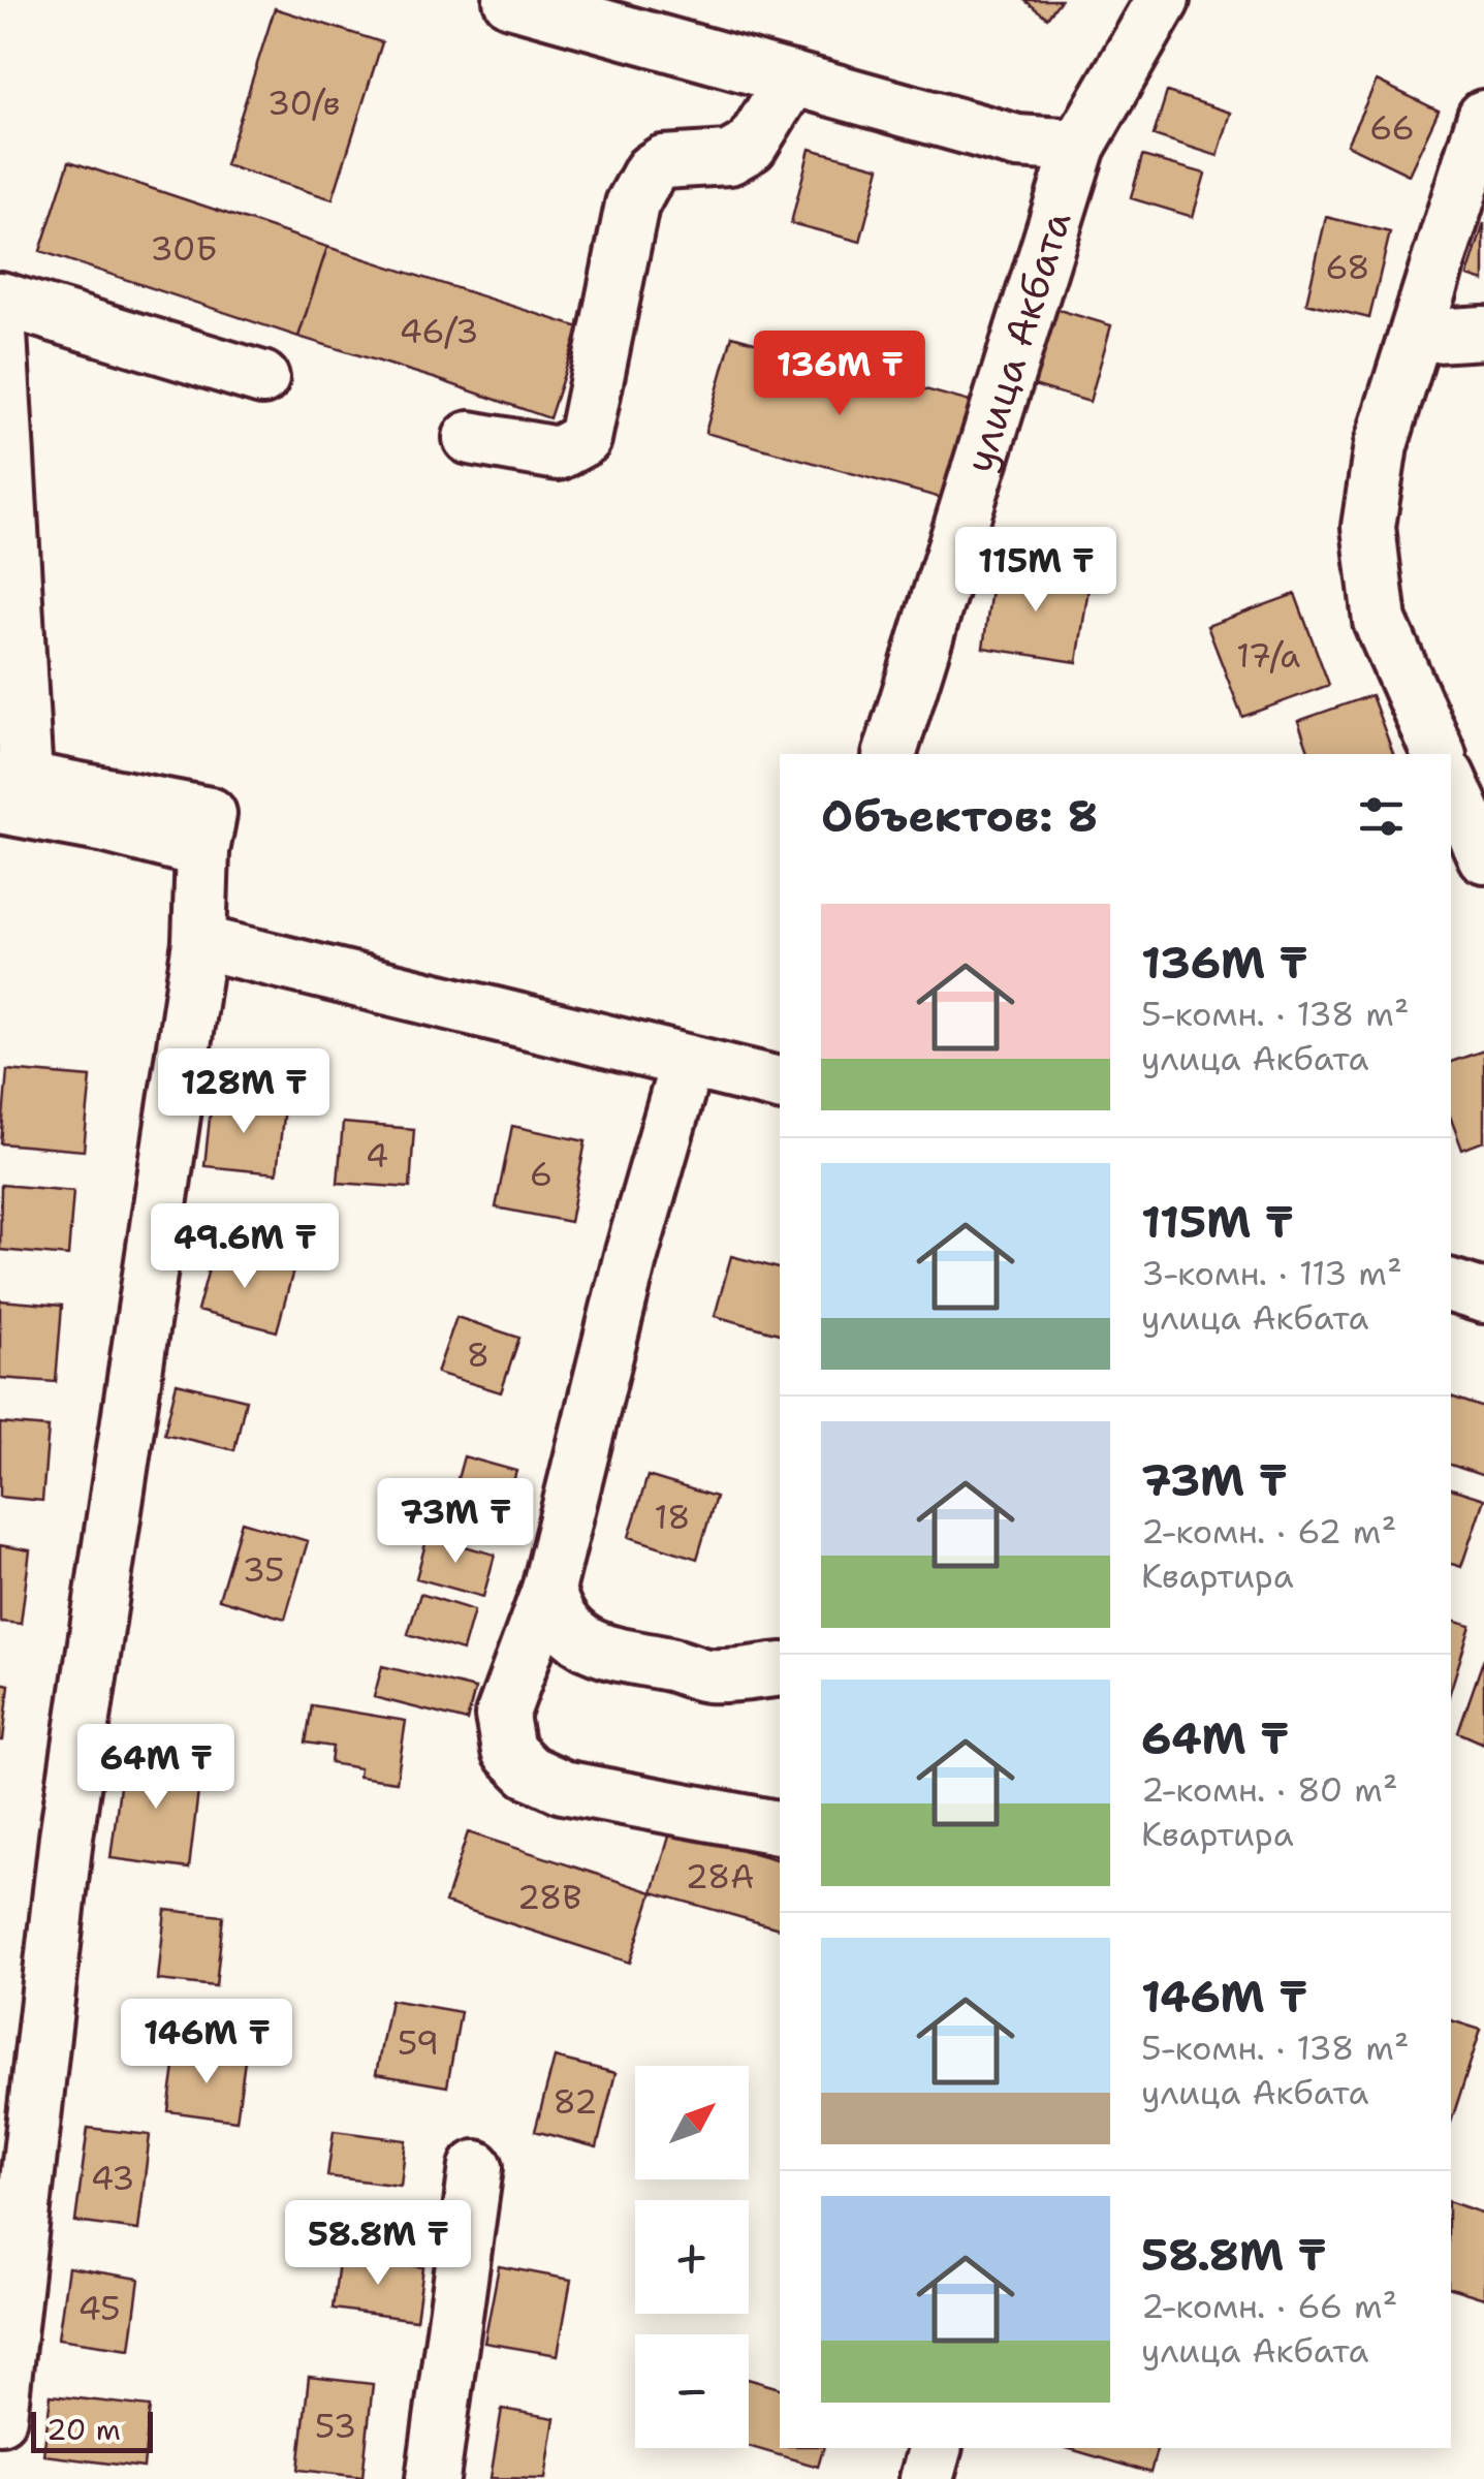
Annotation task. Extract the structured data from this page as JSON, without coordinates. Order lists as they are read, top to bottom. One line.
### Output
{"streets":{"street":["улица Акбата"]},"house_numbers":["30/в","66","30Б","68","46/3","17/а","4","6","8","18","35","28А","28В","59","82","43","45","53"],"scale_bar":"20 m","north":"top right","page":{"price":["136M ₸","115M ₸","128M ₸","49.6M ₸","73M ₸","64M ₸","146M ₸","58.8M ₸"],"heading":"Объектов: 8","list":[{"name":"136M ₸","note":"5-комн. · 138 m² · улица Акбата"},{"name":"115M ₸","note":"3-комн. · 113 m² · улица Акбата"},{"name":"73M ₸","note":"2-комн. · 62 m² · Квартира"},{"name":"64M ₸","note":"2-комн. · 80 m² · Квартира"},{"name":"146M ₸","note":"5-комн. · 138 m² · улица Акбата"},{"name":"58.8M ₸","note":"2-комн. · 66 m² · улица Акбата"}],"map_buttons":["+","−"],"scale":"20 m"}}
